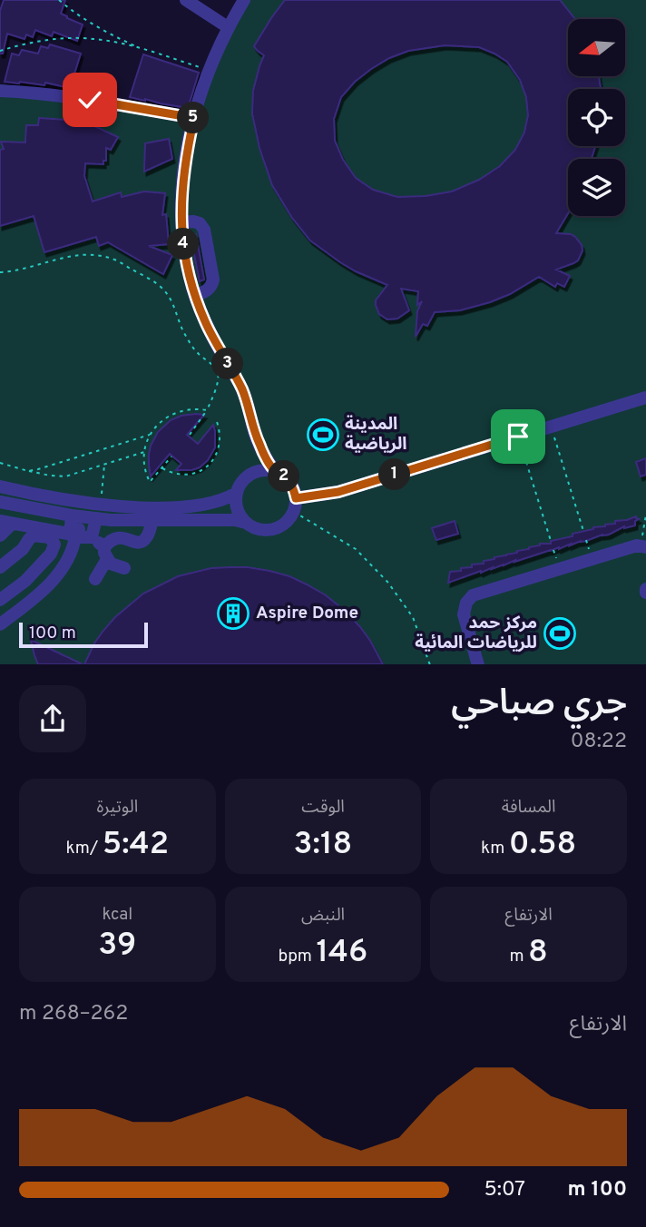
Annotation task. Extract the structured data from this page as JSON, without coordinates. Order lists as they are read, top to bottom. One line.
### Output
{"places":{"sports":["المدينة الرياضية","مركز حمد للرياضات المائية"],"building":["Aspire Dome"]},"scale_bar":"100 m","north":"left","page":{"pins":["5","4","3","1","2"],"scale":"100 m","heading":["جري صباحي","08:22"],"stats":[["المسافة","0.58 km"],["الوقت","3:18"],["الوتيرة","5:42 /km"],["الارتفاع","8 m"],["النبض","146 bpm"],["kcal","39"]],"chart":["الارتفاع","262–268 m"],"list":[{"name":"100 m","note":"5:07"}]}}
